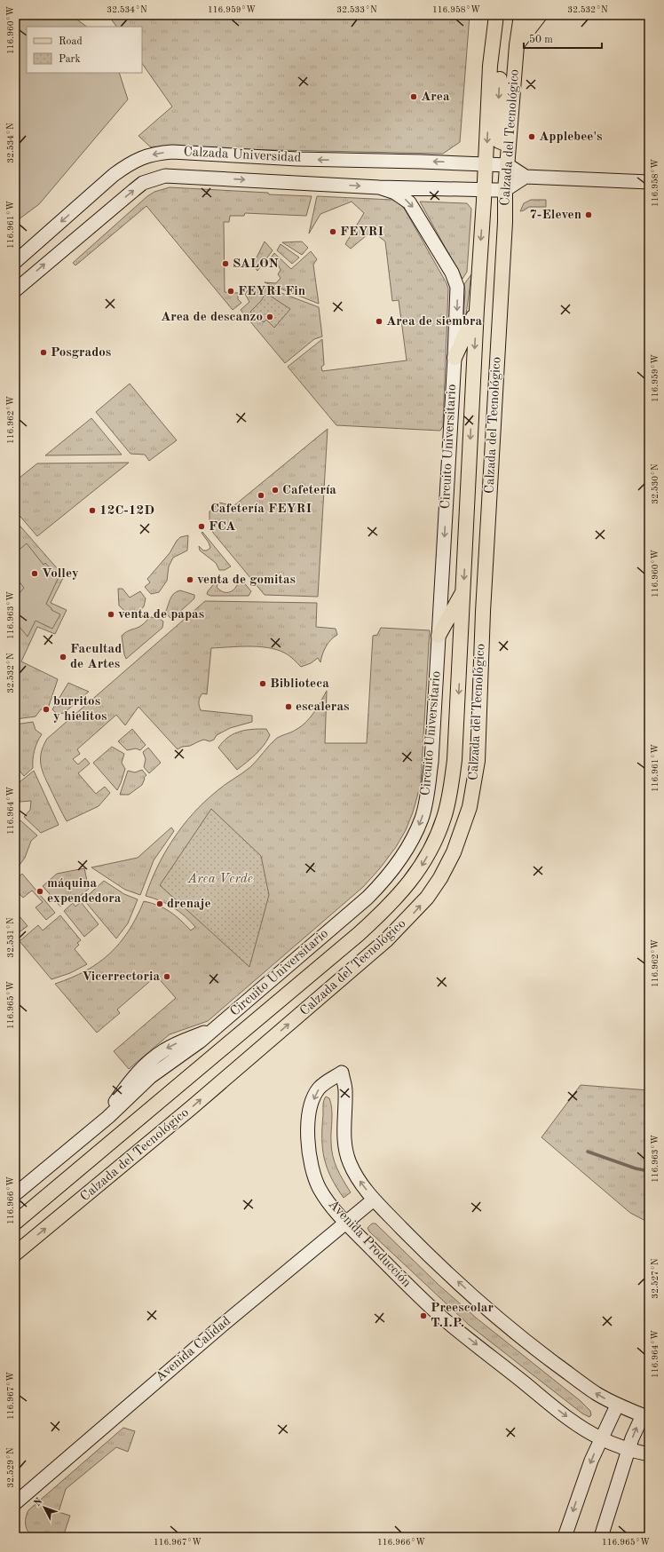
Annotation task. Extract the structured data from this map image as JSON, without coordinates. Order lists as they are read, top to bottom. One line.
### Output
{"streets":{"main road":["Calzada del Tecnológico"],"street":["Calzada Universidad","Circuito Universitario","Avenida Producción","Avenida Calidad"]},"crossings":[["Calzada del Tecnológico","Calzada Universidad"],["Calzada Universidad","Circuito Universitario"],["Avenida Producción","Avenida Calidad"]],"one_way":["Circuito Universitario"],"parks":["Area Verde"],"places":["Area","Applebee's","7-Eleven","FEYRI","SALON","FEYRI Fin","Area de descanzo","Area de siembra","Posgrados","Cafetería","Cafetería FEYRI","12C-12D","FCA","Volley","venta de gomitas","venta de papas","Facultad de Artes","Biblioteca","escaleras","burritos y hielitos","máquina expendedora","drenaje","Vicerrectoria","Preescolar T.I.P."],"legend":["Road","Park"],"scale_bar":"50 m","north":"top left","coordinates":["32.534°N","116.959°W","32.533°N","116.958°W","32.532°N","116.960°W","116.961°W","116.962°W","32.530°N","116.963°W","116.964°W","32.531°N","116.965°W","116.966°W","32.527°N","116.967°W","32.529°N"]}
